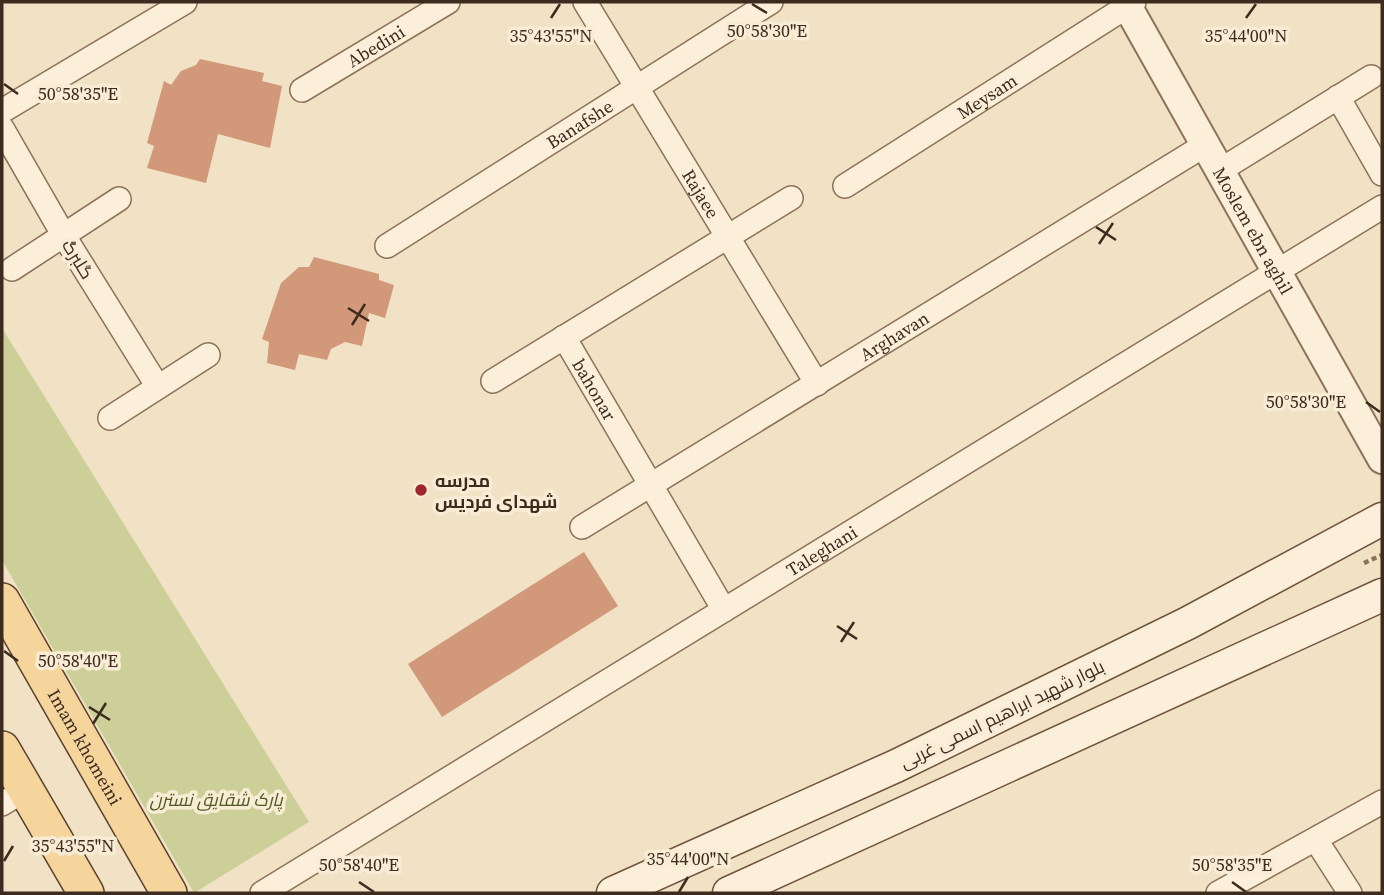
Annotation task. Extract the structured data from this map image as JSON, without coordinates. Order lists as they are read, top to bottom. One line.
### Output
{"streets":{"main road":["بلوار شهید ابراهیم اسمی غربی","Imam khomeini"],"street":["Abedini","Meysam","Banafshe","Rajaee","Moslem ebn aghil","گلبرگ","Arghavan","bahonar","Taleghani"]},"crossings":[["Meysam","Moslem ebn aghil"],["Banafshe","Rajaee"],["Rajaee","Arghavan"],["Moslem ebn aghil","Arghavan"],["Moslem ebn aghil","Taleghani"],["Arghavan","bahonar"],["bahonar","Taleghani"]],"parks":["پارک شقایق نسترن"],"places":["مدرسه شهدای فردیس"],"coordinates":["50°58'30\"E","35°43'55\"N","35°44'00\"N","50°58'35\"E","50°58'40\"E"]}
